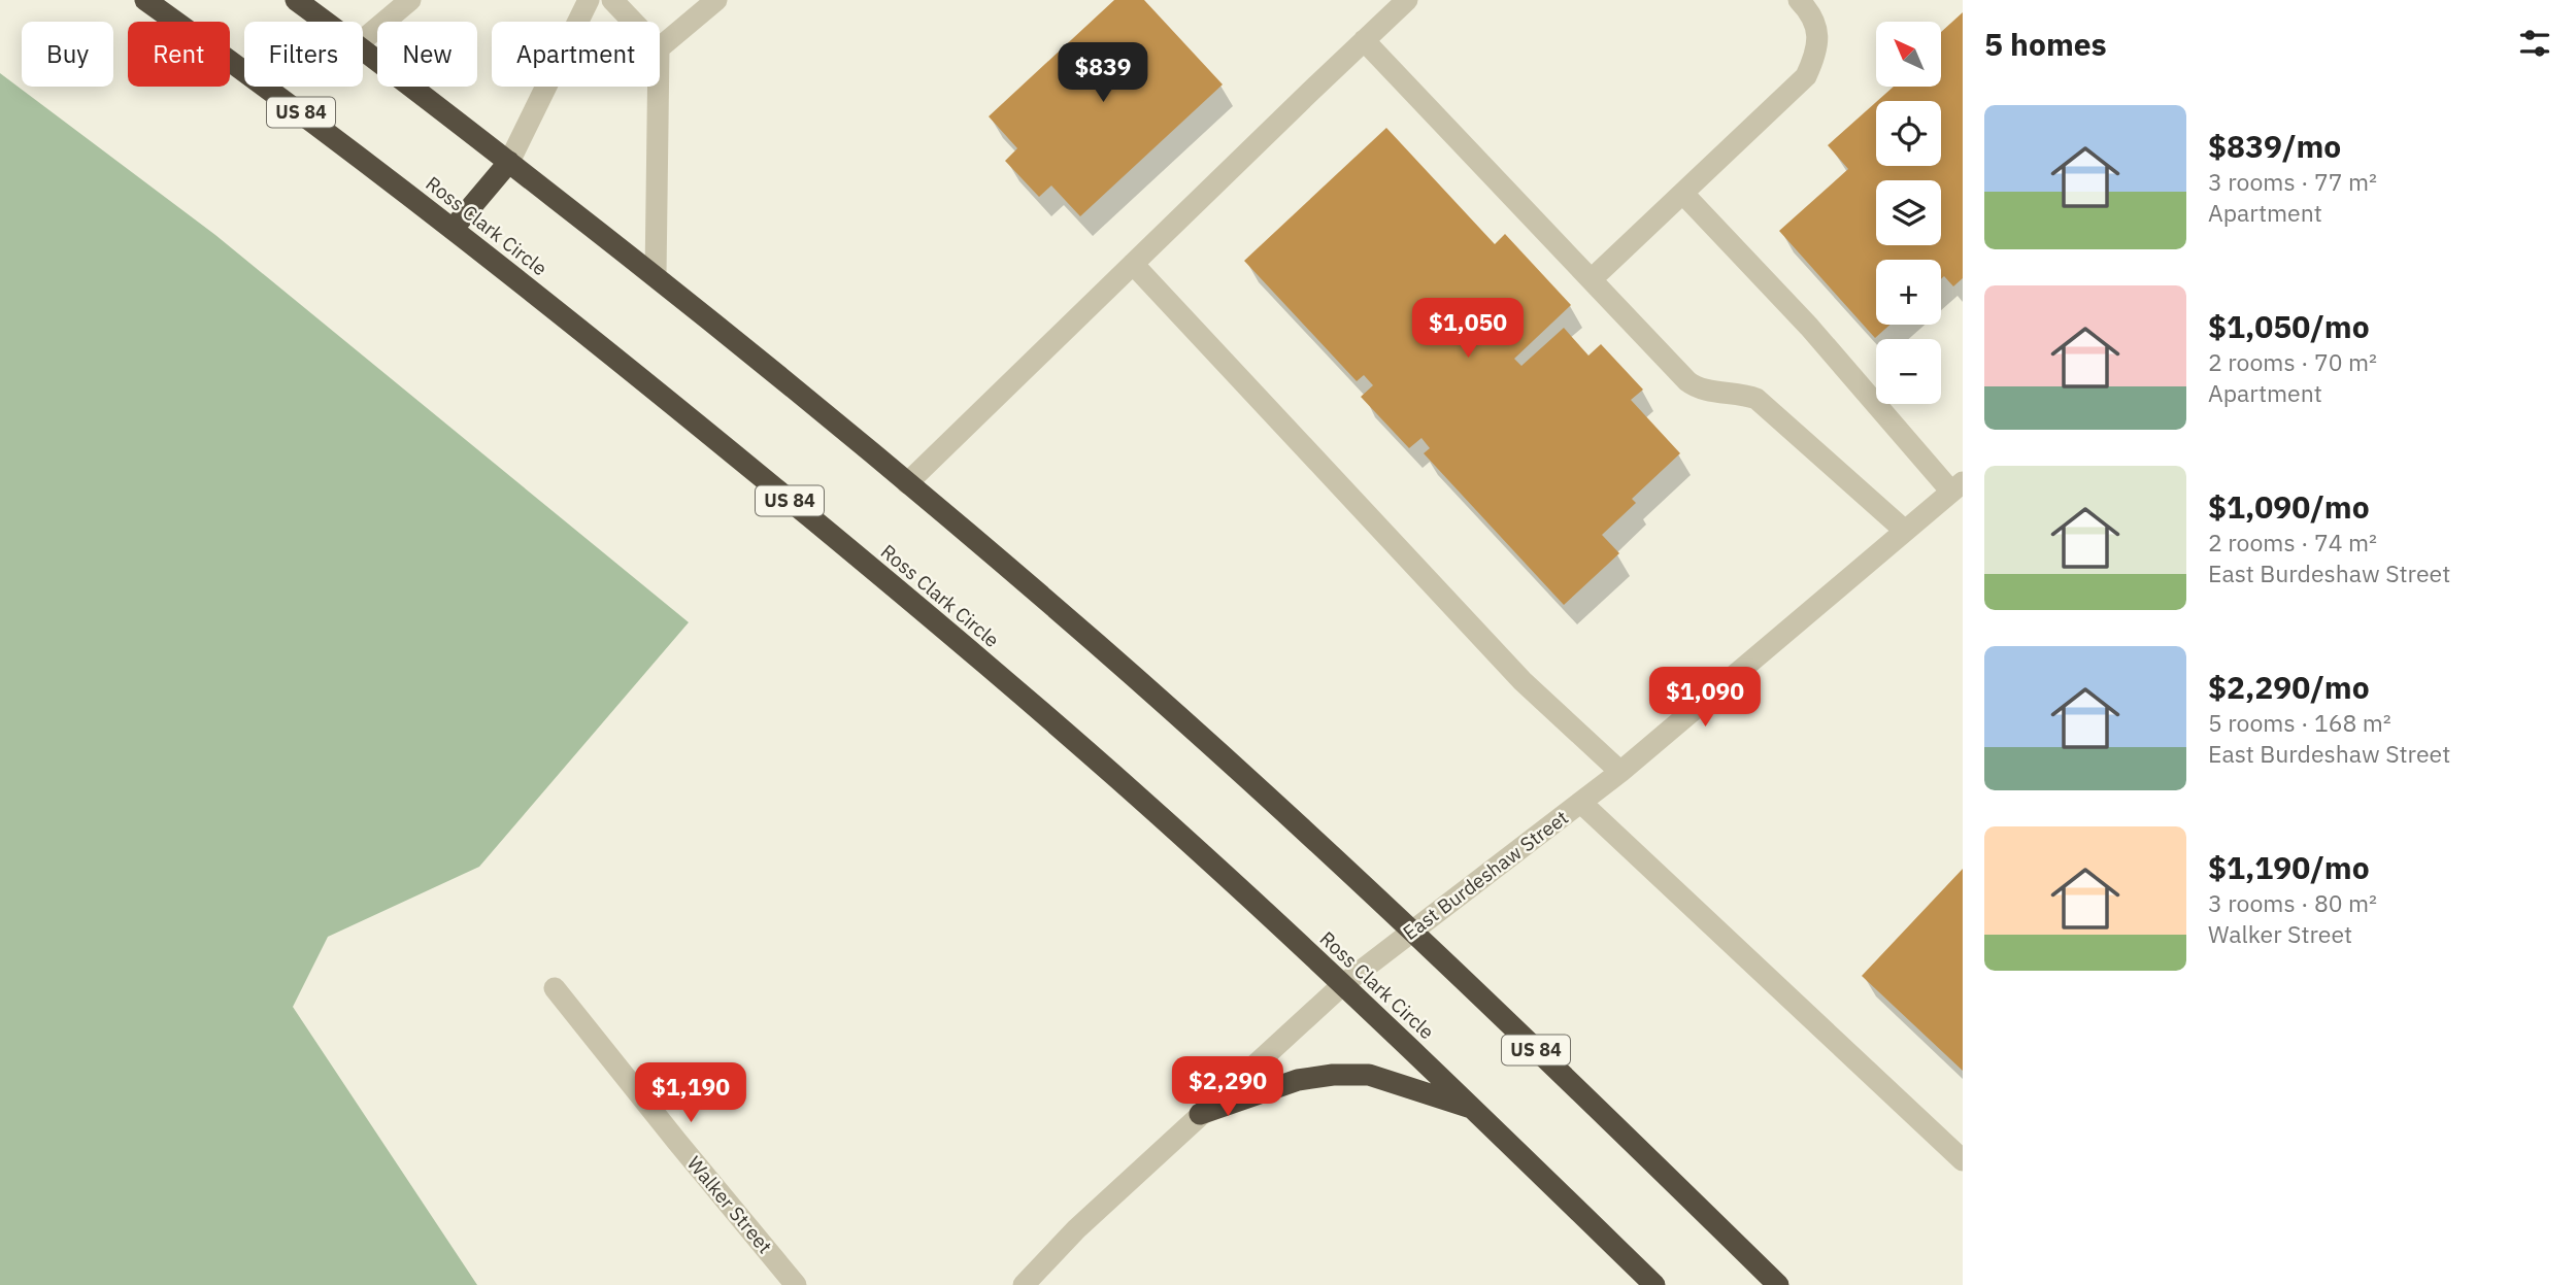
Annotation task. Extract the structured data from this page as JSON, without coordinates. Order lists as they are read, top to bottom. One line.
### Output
{"streets":{"highway":["US 84","Ross Clark Circle"],"street":["East Burdeshaw Street","Walker Street"]},"crossings":[["US 84","East Burdeshaw Street"],["Ross Clark Circle","East Burdeshaw Street"]],"north":"top left","page":{"heading":"5 homes","map_buttons":["+","−"],"chip":["Buy","Rent","Filters","New","Apartment"],"price":["$839","$1,050","$1,090","$2,290","$1,190"],"list":[{"name":"$839/mo","note":"3 rooms · 77 m² · Apartment"},{"name":"$1,050/mo","note":"2 rooms · 70 m² · Apartment"},{"name":"$1,090/mo","note":"2 rooms · 74 m² · East Burdeshaw Street"},{"name":"$2,290/mo","note":"5 rooms · 168 m² · East Burdeshaw Street"},{"name":"$1,190/mo","note":"3 rooms · 80 m² · Walker Street"}]}}
